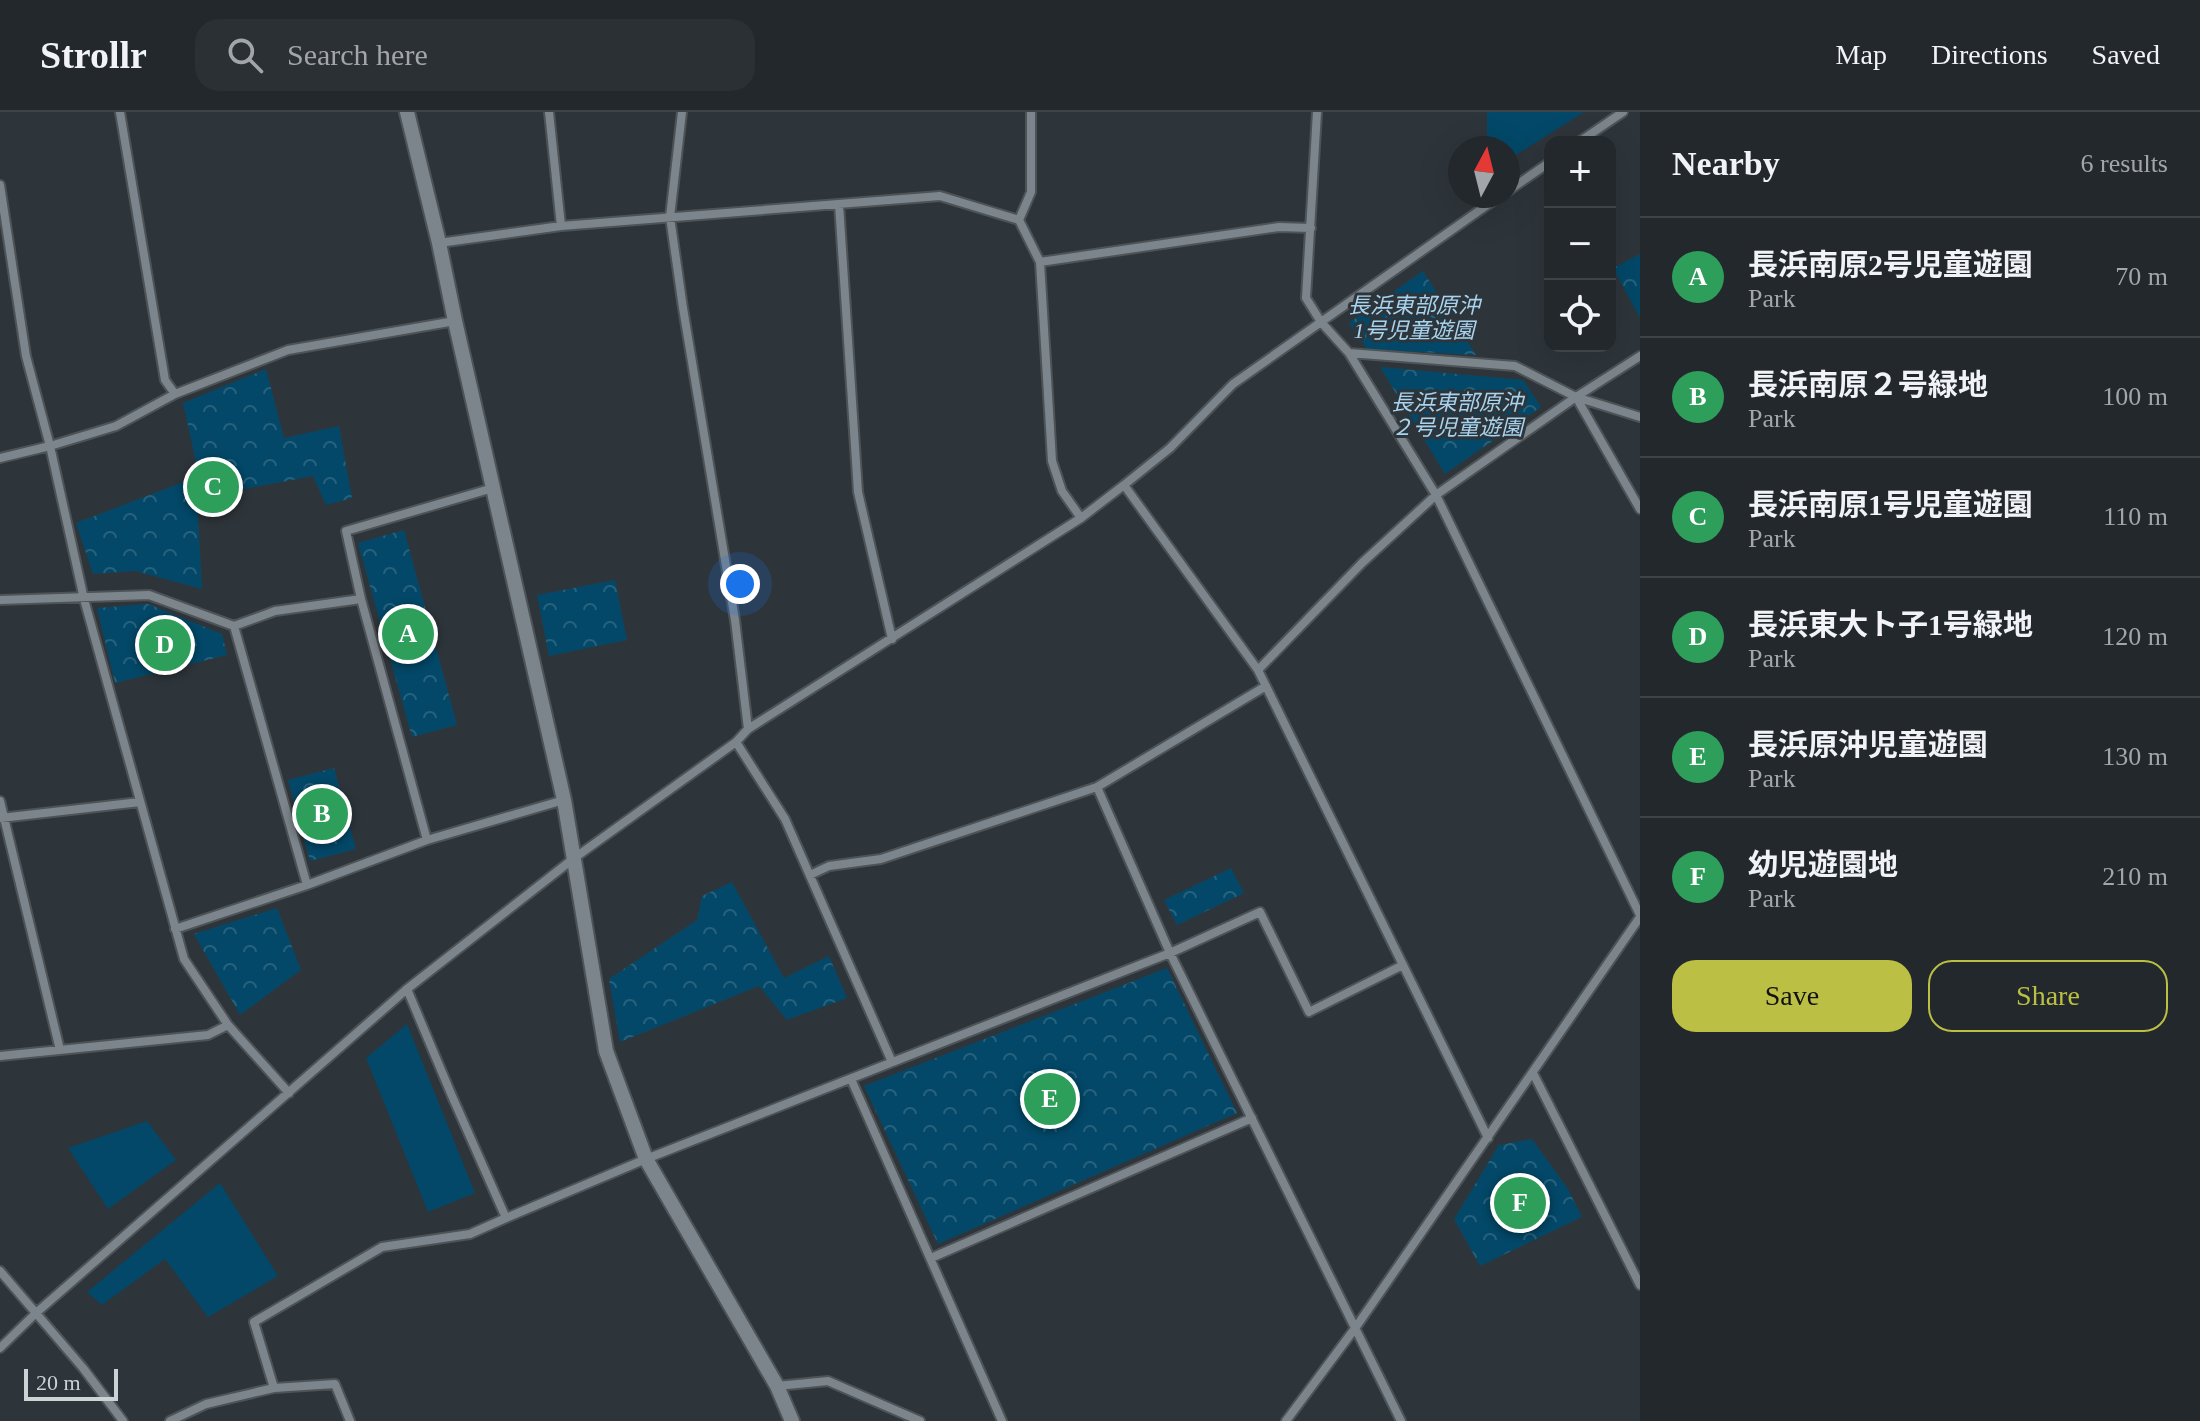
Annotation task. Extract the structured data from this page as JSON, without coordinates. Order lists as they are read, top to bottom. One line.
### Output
{"parks":["長浜東部原沖 1号児童遊園","長浜東部原沖 ２号児童遊園"],"scale_bar":"20 m","north":"top","page":{"header":"Strollr","search":"Search here","nav":["Map","Directions","Saved"],"heading":["Nearby","6 results"],"map_buttons":["+","−"],"list":[{"mark":"A","name":"長浜南原2号児童遊園","note":"Park","value":"70 m"},{"mark":"B","name":"長浜南原２号緑地","note":"Park","value":"100 m"},{"mark":"C","name":"長浜南原1号児童遊園","note":"Park","value":"110 m"},{"mark":"D","name":"長浜東大ト子1号緑地","note":"Park","value":"120 m"},{"mark":"E","name":"長浜原沖児童遊園","note":"Park","value":"130 m"},{"mark":"F","name":"幼児遊園地","note":"Park","value":"210 m"}],"pins":["C","A","D","B","E","F"],"buttons":["Save","Share"],"scale":"20 m"}}
